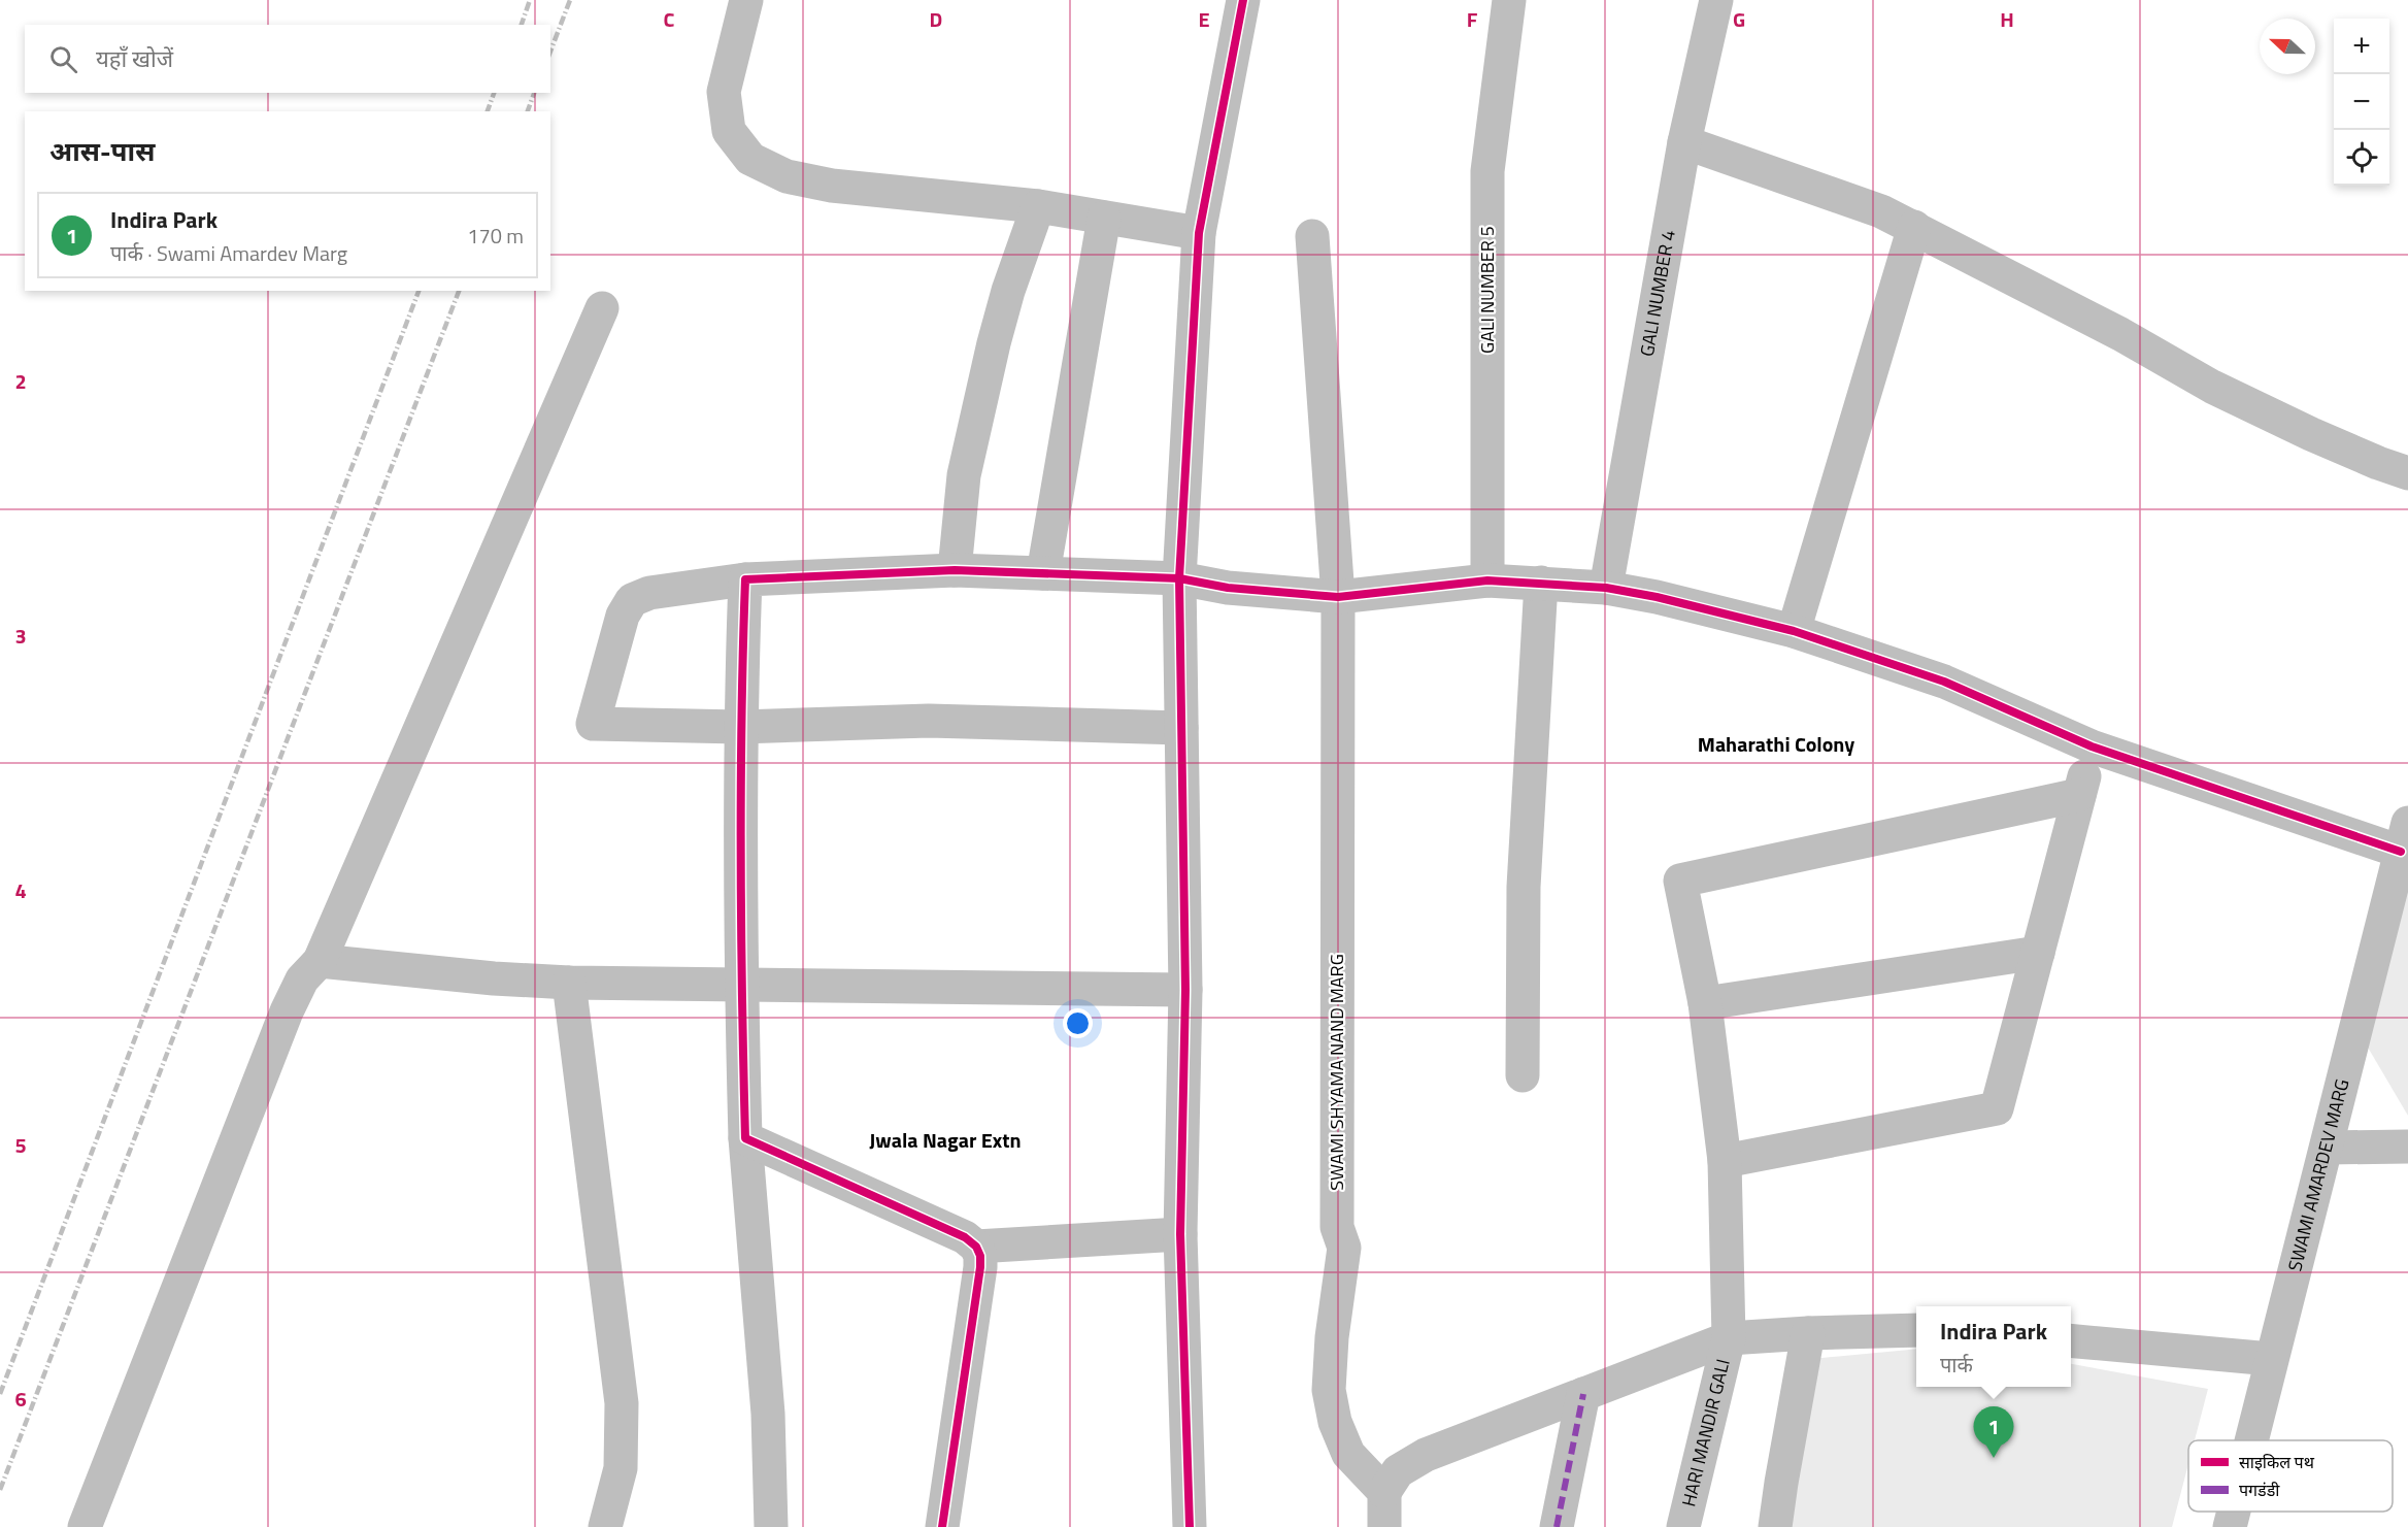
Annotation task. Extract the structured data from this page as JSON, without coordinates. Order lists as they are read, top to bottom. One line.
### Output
{"streets":{"street":["GALI NUMBER 5","GALI NUMBER 4","SWAMI SHYAMA NAND MARG","SWAMI AMARDEV MARG","HARI MANDIR GALI"]},"districts":["Maharathi Colony","Jwala Nagar Extn"],"legend":["साइकिल पथ","पगडंडी"],"north":"left","page":{"map_buttons":["+","−"],"search":"यहाँ खोजें","heading":"आस-पास","list":[{"mark":"1","name":"Indira Park","note":"पार्क · Swami Amardev Marg","value":"170 m"}],"popup":["Indira Park","पार्क"],"pins":"1"},"grid":{"columns":["C","D","E","F","G","H"],"rows":["2","3","4","5","6"]}}
